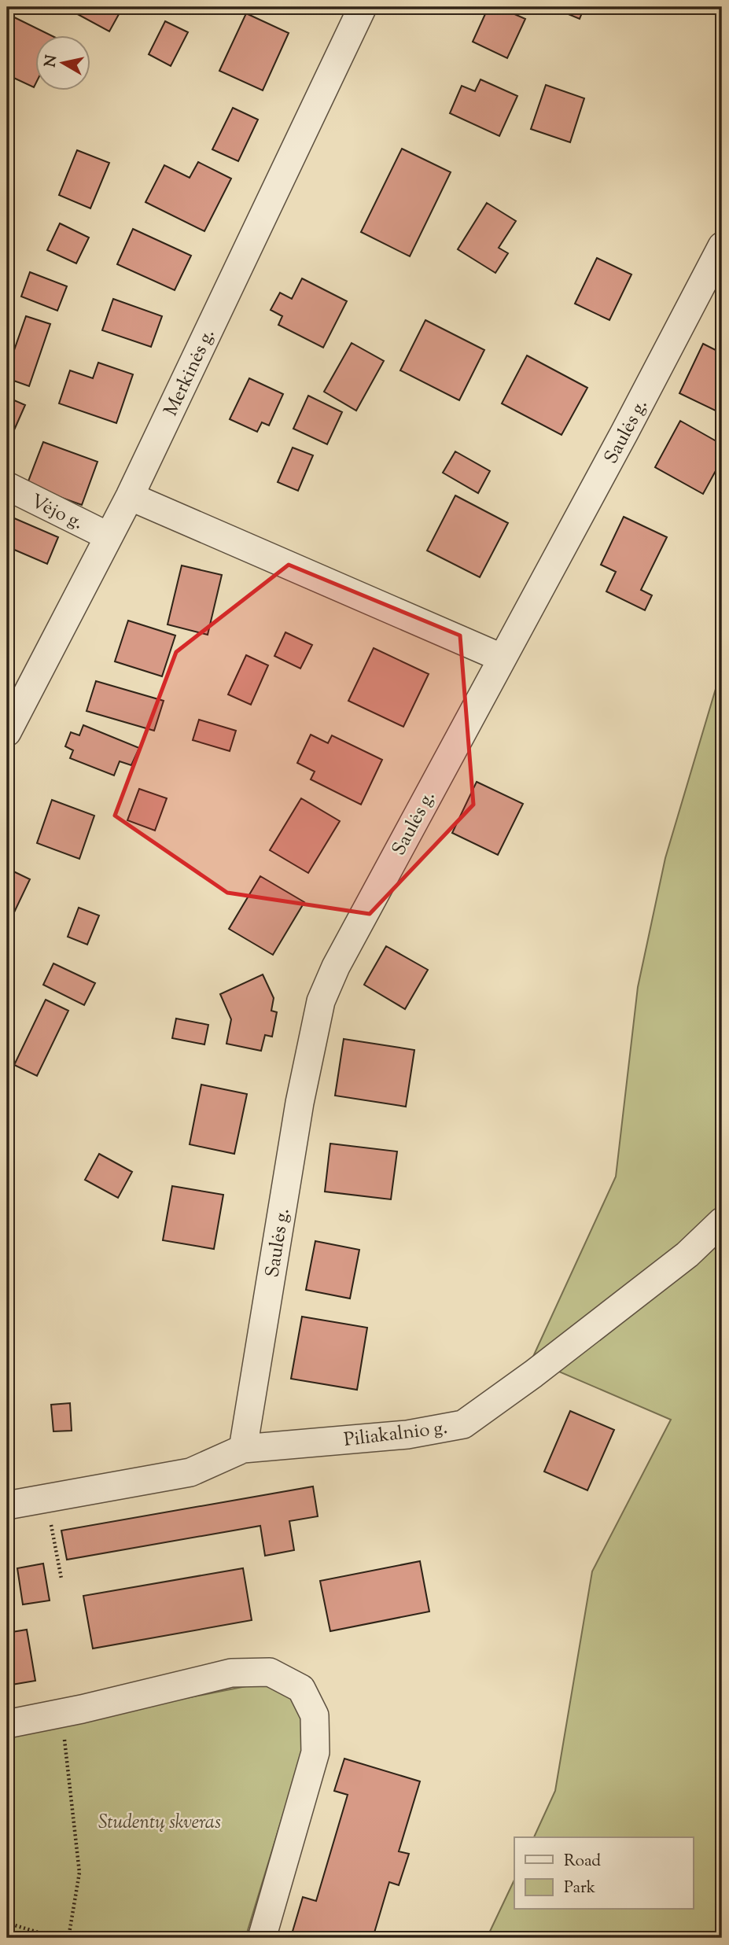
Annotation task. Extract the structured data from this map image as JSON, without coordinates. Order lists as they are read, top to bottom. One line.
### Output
{"streets":{"street":["Merkinės g.","Saulės g.","Vėjo g.","Piliakalnio g."]},"crossings":[["Merkinės g.","Vėjo g."],["Saulės g.","Piliakalnio g."]],"parks":["Studentų skveras"],"legend":["Road","Park"],"north":"left"}
